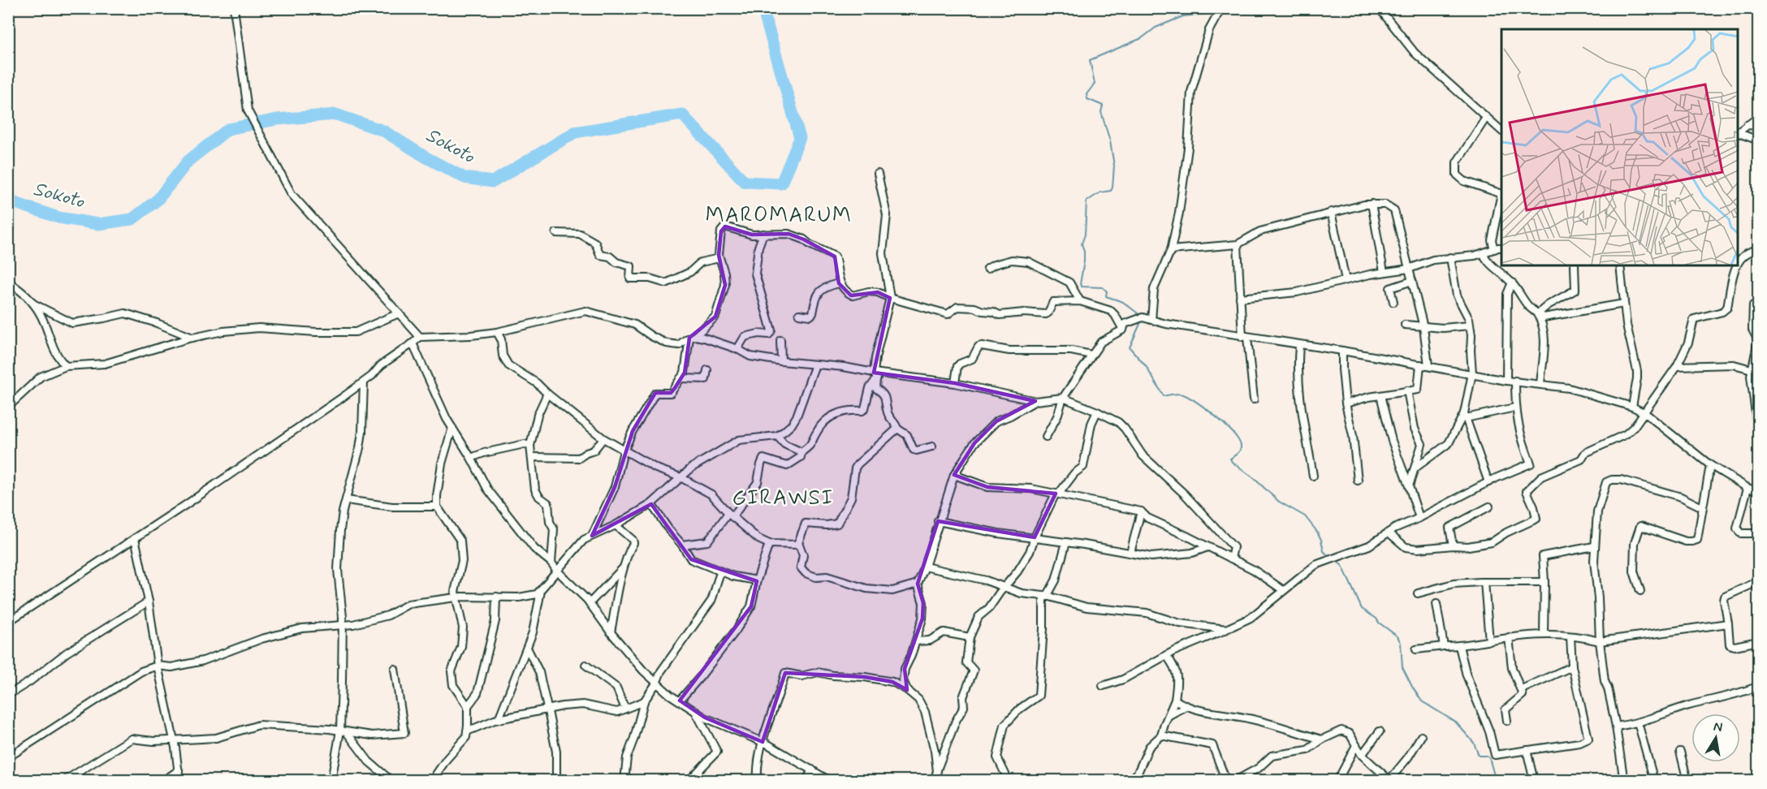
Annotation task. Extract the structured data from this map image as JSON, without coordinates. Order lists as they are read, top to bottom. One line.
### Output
{"districts":["MAROMARUM","GIRAWSI"],"water":["Sokoto"],"north":"top"}
